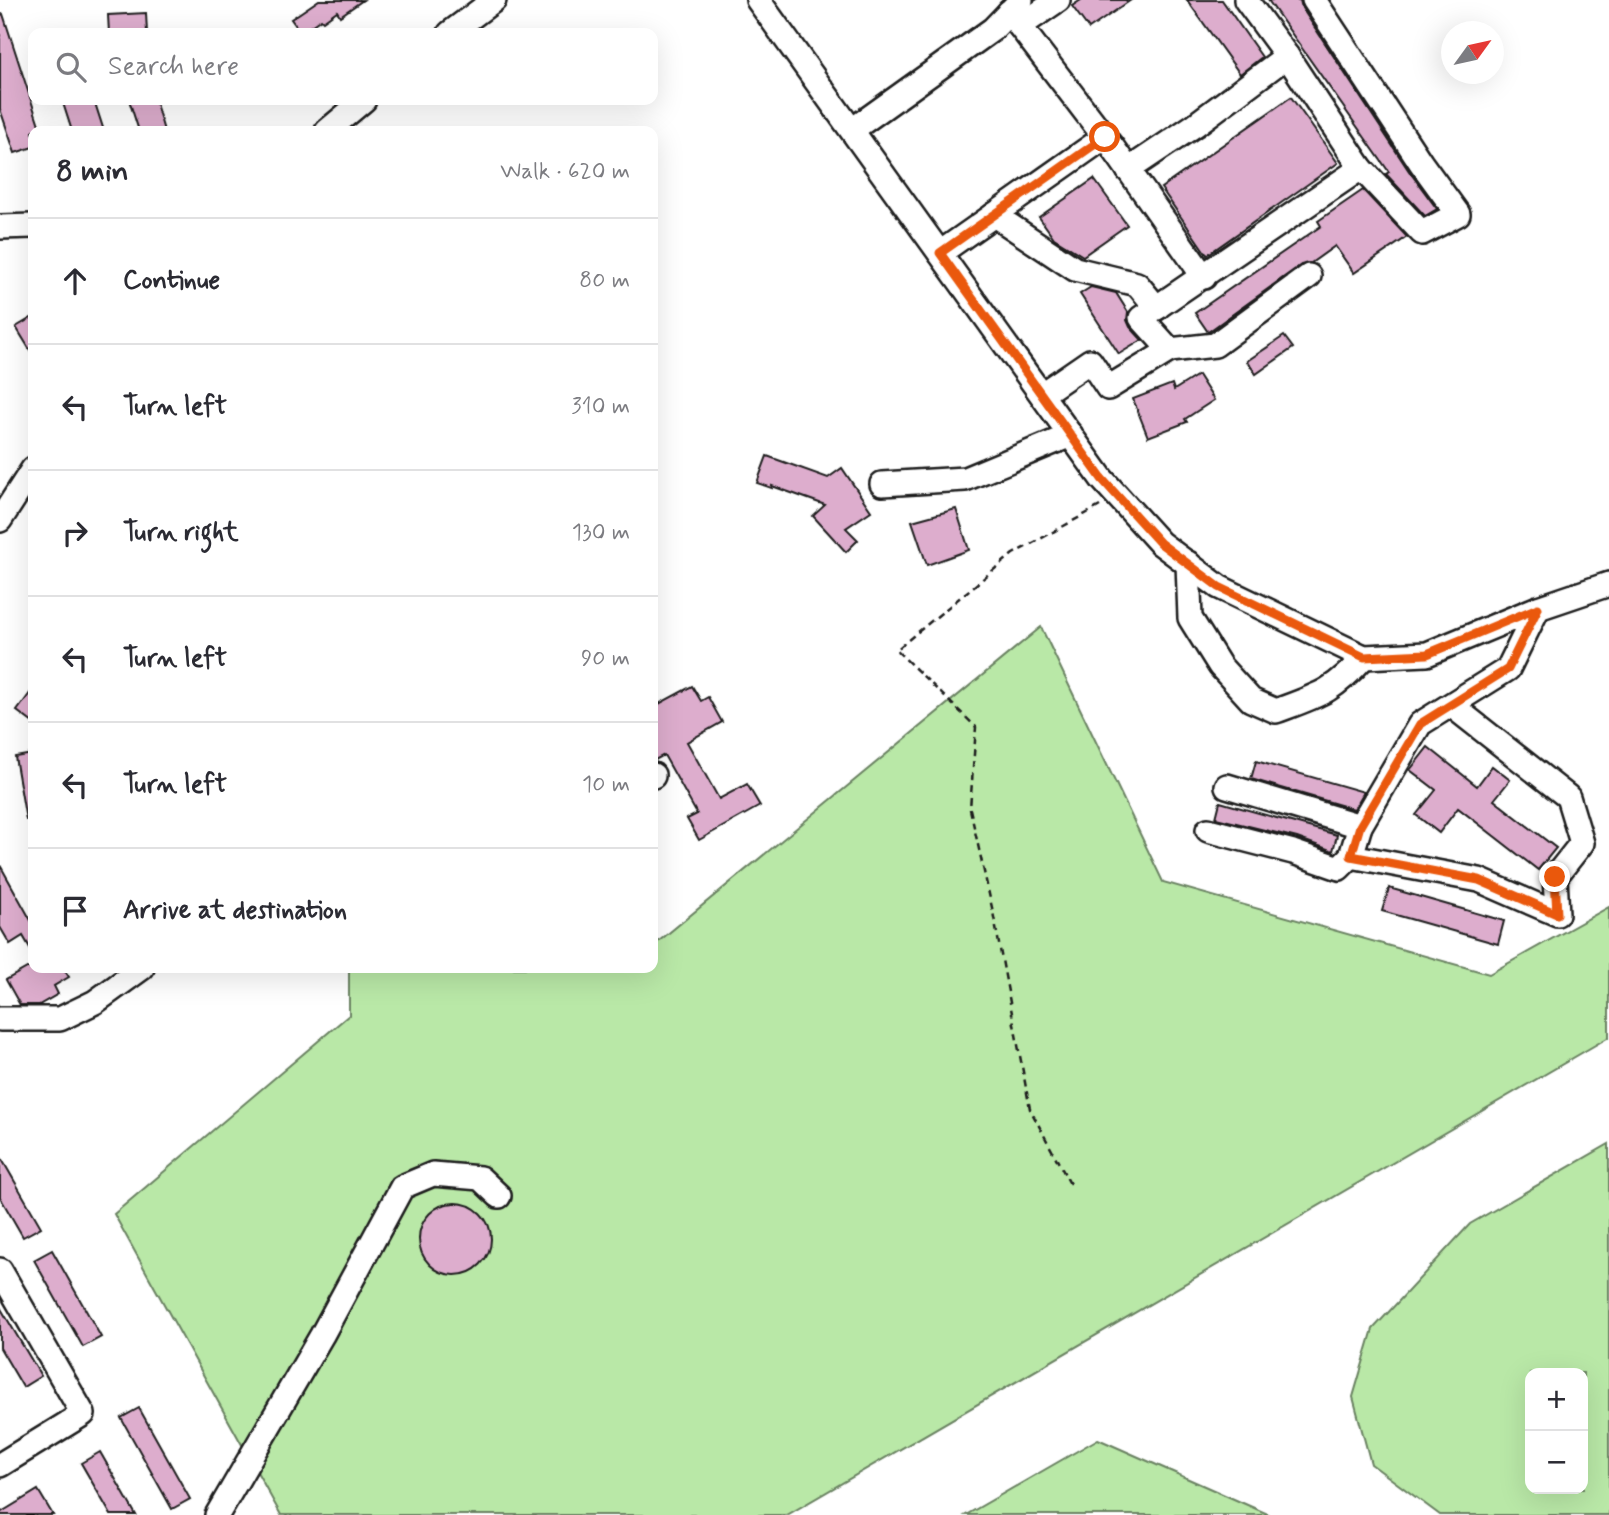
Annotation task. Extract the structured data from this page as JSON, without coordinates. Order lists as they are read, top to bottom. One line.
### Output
{"north":"top right","page":{"search":"Search here","heading":["8 min","Walk · 620 m"],"list":[["Continue","80 m"],["Turn left","310 m"],["Turn right","130 m"],["Turn left","90 m"],["Turn left","10 m"],"Arrive at destination"],"map_buttons":["+","−"]}}
